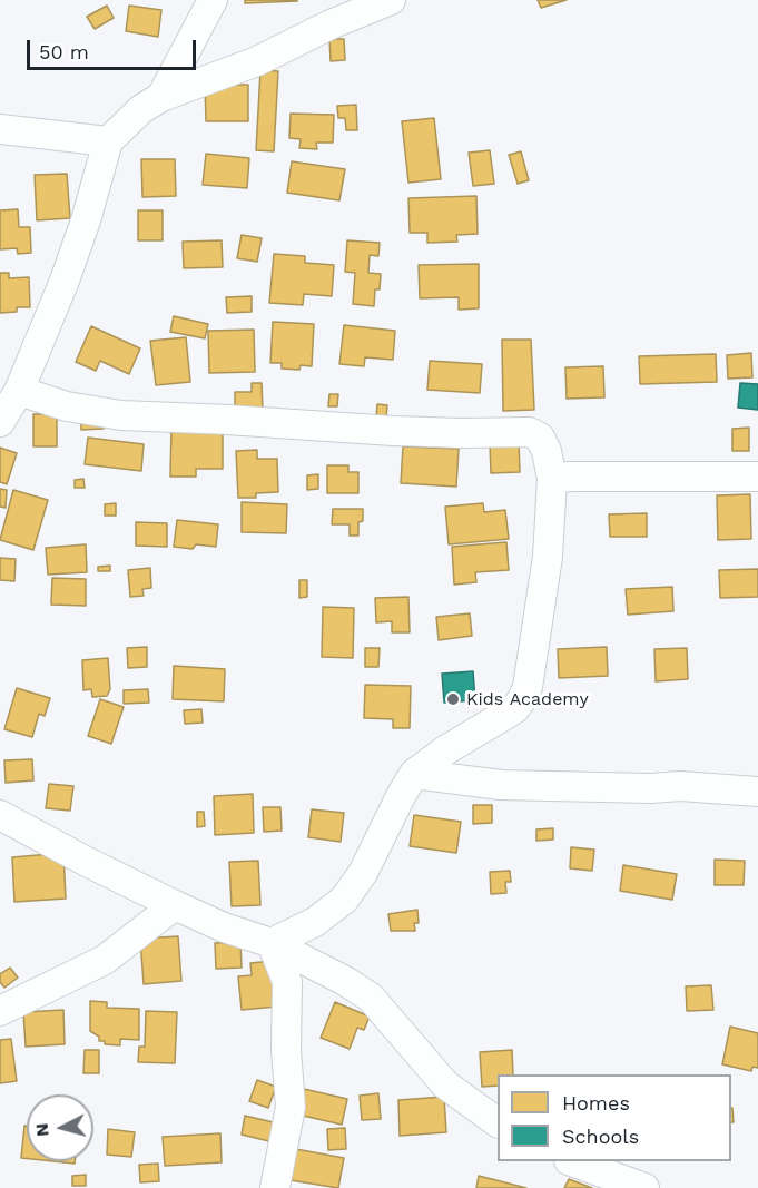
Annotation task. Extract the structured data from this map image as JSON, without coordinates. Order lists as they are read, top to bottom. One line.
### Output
{"places":["Kids Academy"],"legend":["Homes","Schools"],"scale_bar":"50 m","north":"left"}
